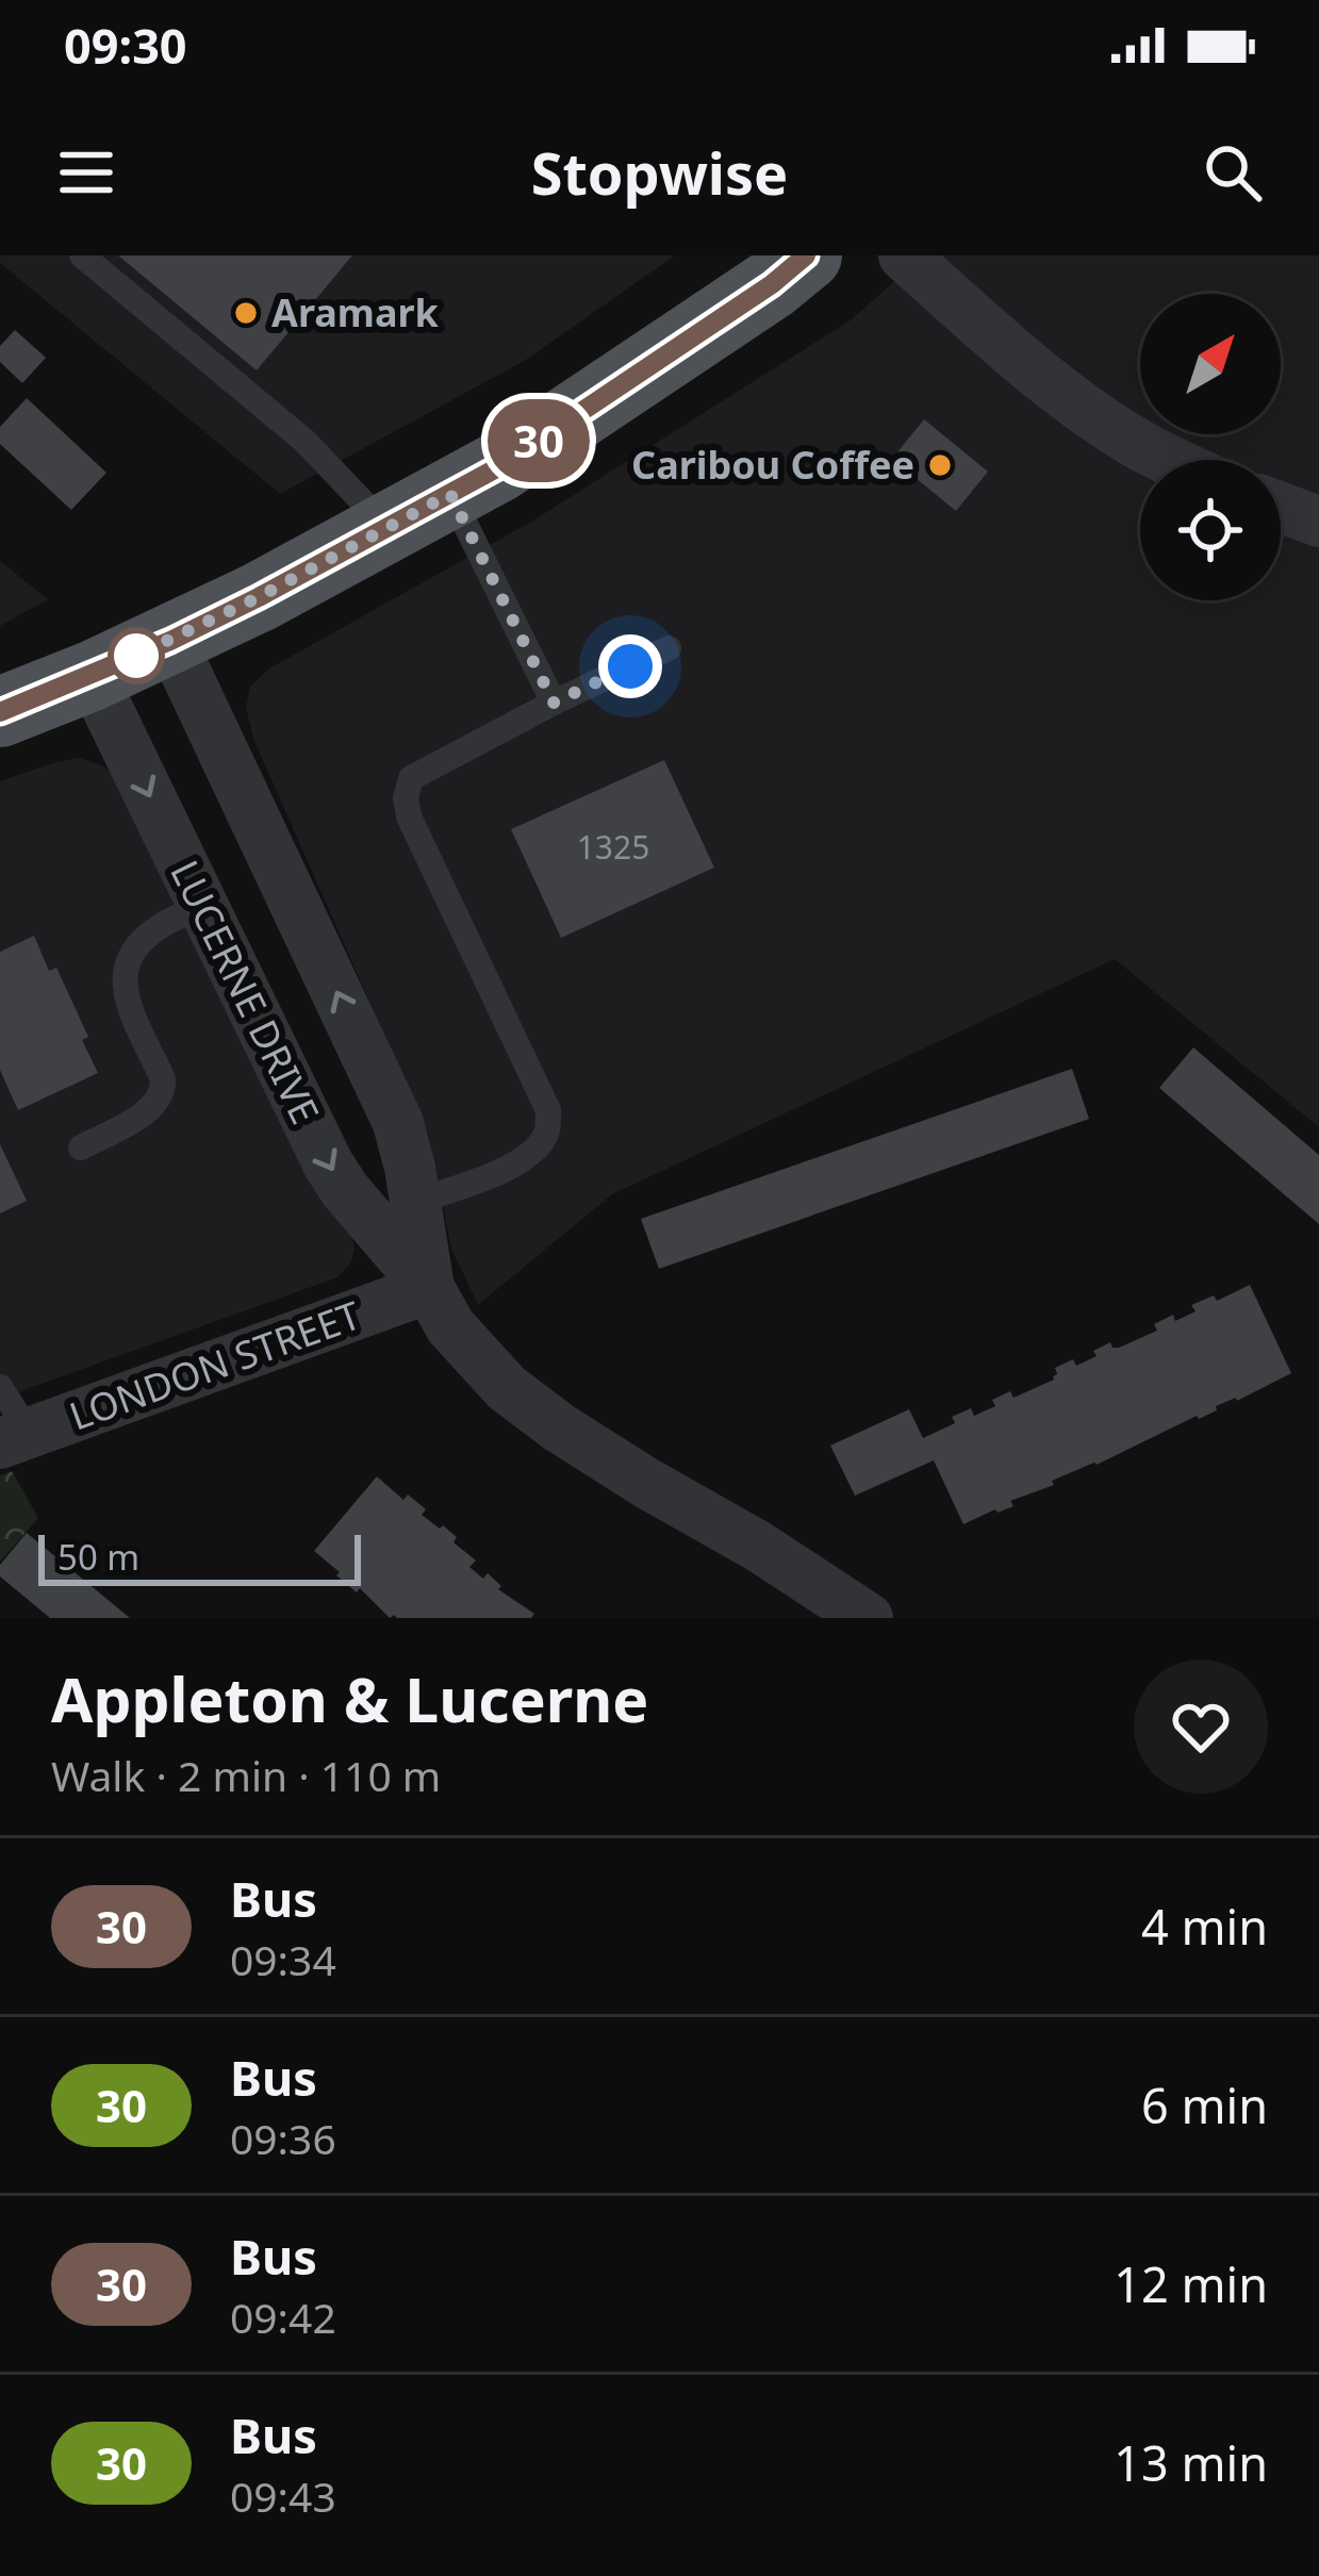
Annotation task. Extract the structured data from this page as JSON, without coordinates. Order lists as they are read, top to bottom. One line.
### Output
{"streets":{"street":["LUCERNE DRIVE","LONDON STREET"]},"crossings":[["LUCERNE DRIVE","LONDON STREET"]],"places":["Aramark","Caribou Coffee"],"lines":["bus line 30"],"house_numbers":["1325"],"scale_bar":"50 m","north":"top right","page":{"status":"09:30","header":"Stopwise","on_map":"30","scale":"50 m","heading":["Appleton & Lucerne","Walk · 2 min · 110 m"],"list":[{"mark":"30","name":"Bus","note":"09:34","value":"4 min"},{"mark":"30","name":"Bus","note":"09:36","value":"6 min"},{"mark":"30","name":"Bus","note":"09:42","value":"12 min"},{"mark":"30","name":"Bus","note":"09:43","value":"13 min"}]}}
